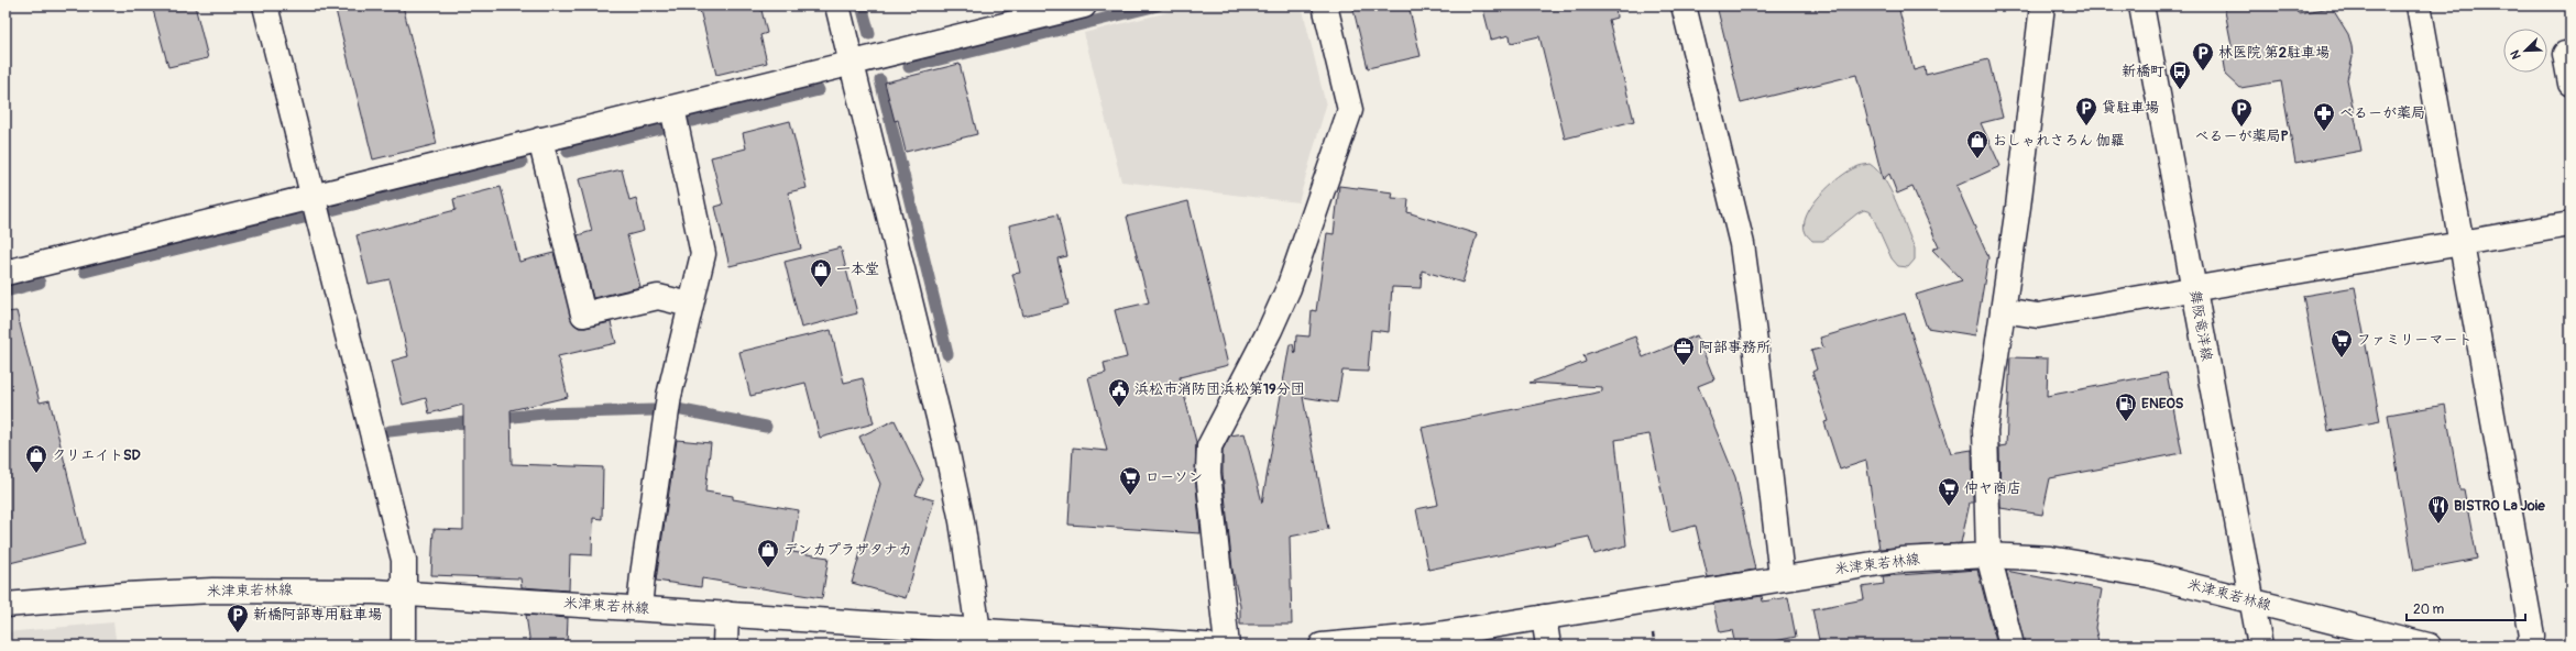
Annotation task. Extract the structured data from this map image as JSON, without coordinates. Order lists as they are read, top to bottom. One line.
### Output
{"streets":{"street":["舞阪竜洋線","米津東若林線"]},"crossings":[["舞阪竜洋線","米津東若林線"]],"places":{"parking":["林医院 第2駐車場","貸駐車場","べるーが薬局P","新橋阿部専用駐車場"],"bus stop":["新橋町"],"pharmacy":["べるーが薬局"],"shop":["おしゃれさろん 伽羅","一本堂","クリエイトSD","デンカプラザタナカ"],"supermarket":["ファミリーマート","ローソン","仲ヤ商店"],"office":["阿部事務所"],"public building":["浜松市消防団浜松第19分団"],"fuel station":["ENEOS"],"restaurant":["BISTRO La Joie"]},"scale_bar":"20 m","north":"bottom left"}
